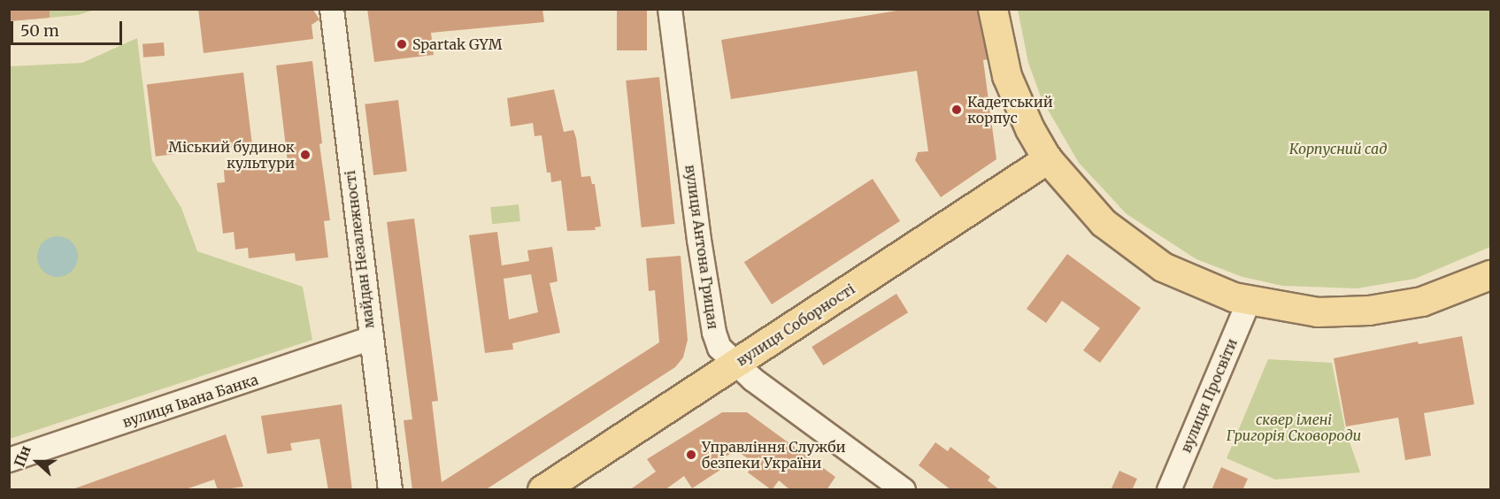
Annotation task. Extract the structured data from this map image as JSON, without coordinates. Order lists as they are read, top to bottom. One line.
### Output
{"streets":{"main road":["вулиця Соборності"],"street":["вулиця Антона Грицая","майдан Незалежності","вулиця Просвіти","вулиця Івана Банка"]},"crossings":[["вулиця Антона Грицая","вулиця Соборності"],["майдан Незалежності","вулиця Івана Банка"]],"parks":["Корпусний сад","сквер імені Григорія Сковороди"],"places":["Spartak GYM","Кадетський корпус","Міський будинок культури","Управління Служби безпеки України"],"scale_bar":"50 m","north":"left"}
